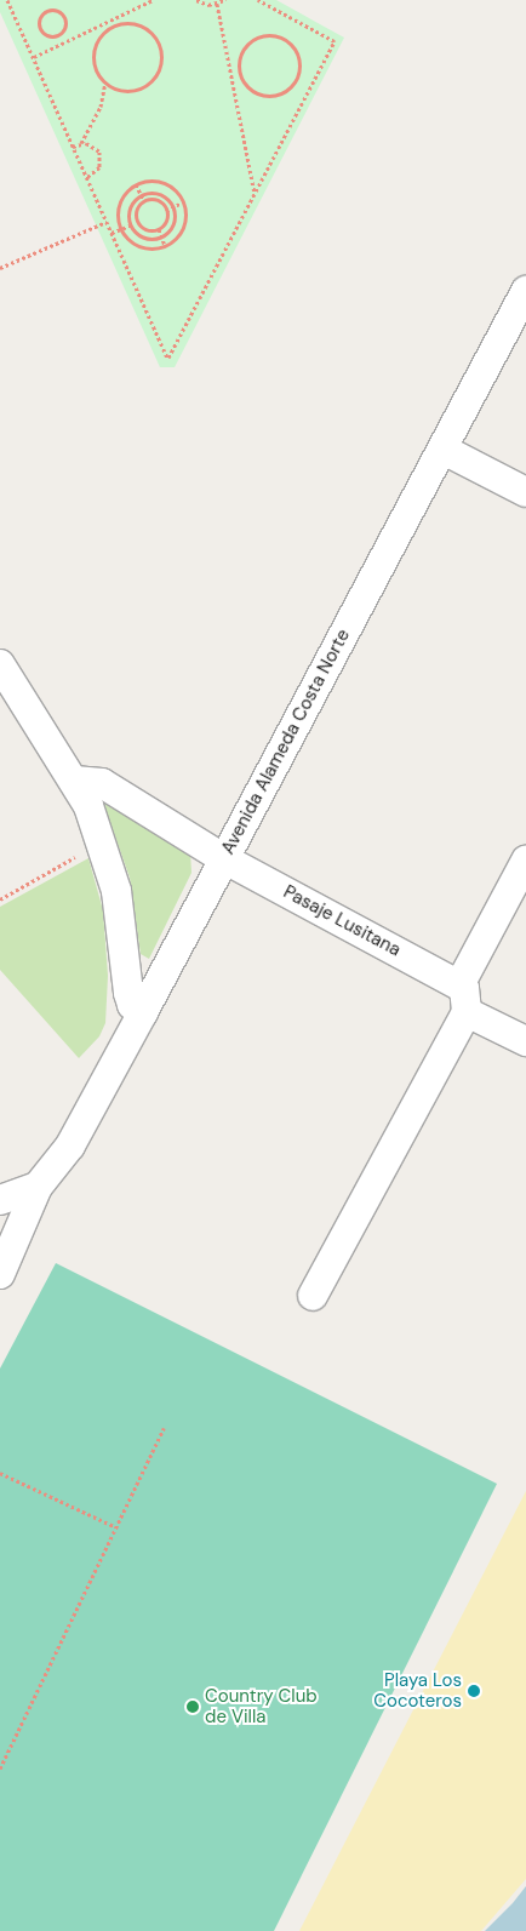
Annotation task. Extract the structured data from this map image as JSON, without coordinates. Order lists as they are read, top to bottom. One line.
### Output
{"streets":{"street":["Avenida Alameda Costa Norte","Pasaje Lusitana"]},"crossings":[["Avenida Alameda Costa Norte","Pasaje Lusitana"]],"places":["Playa Los Cocoteros","Country Club de Villa"]}
